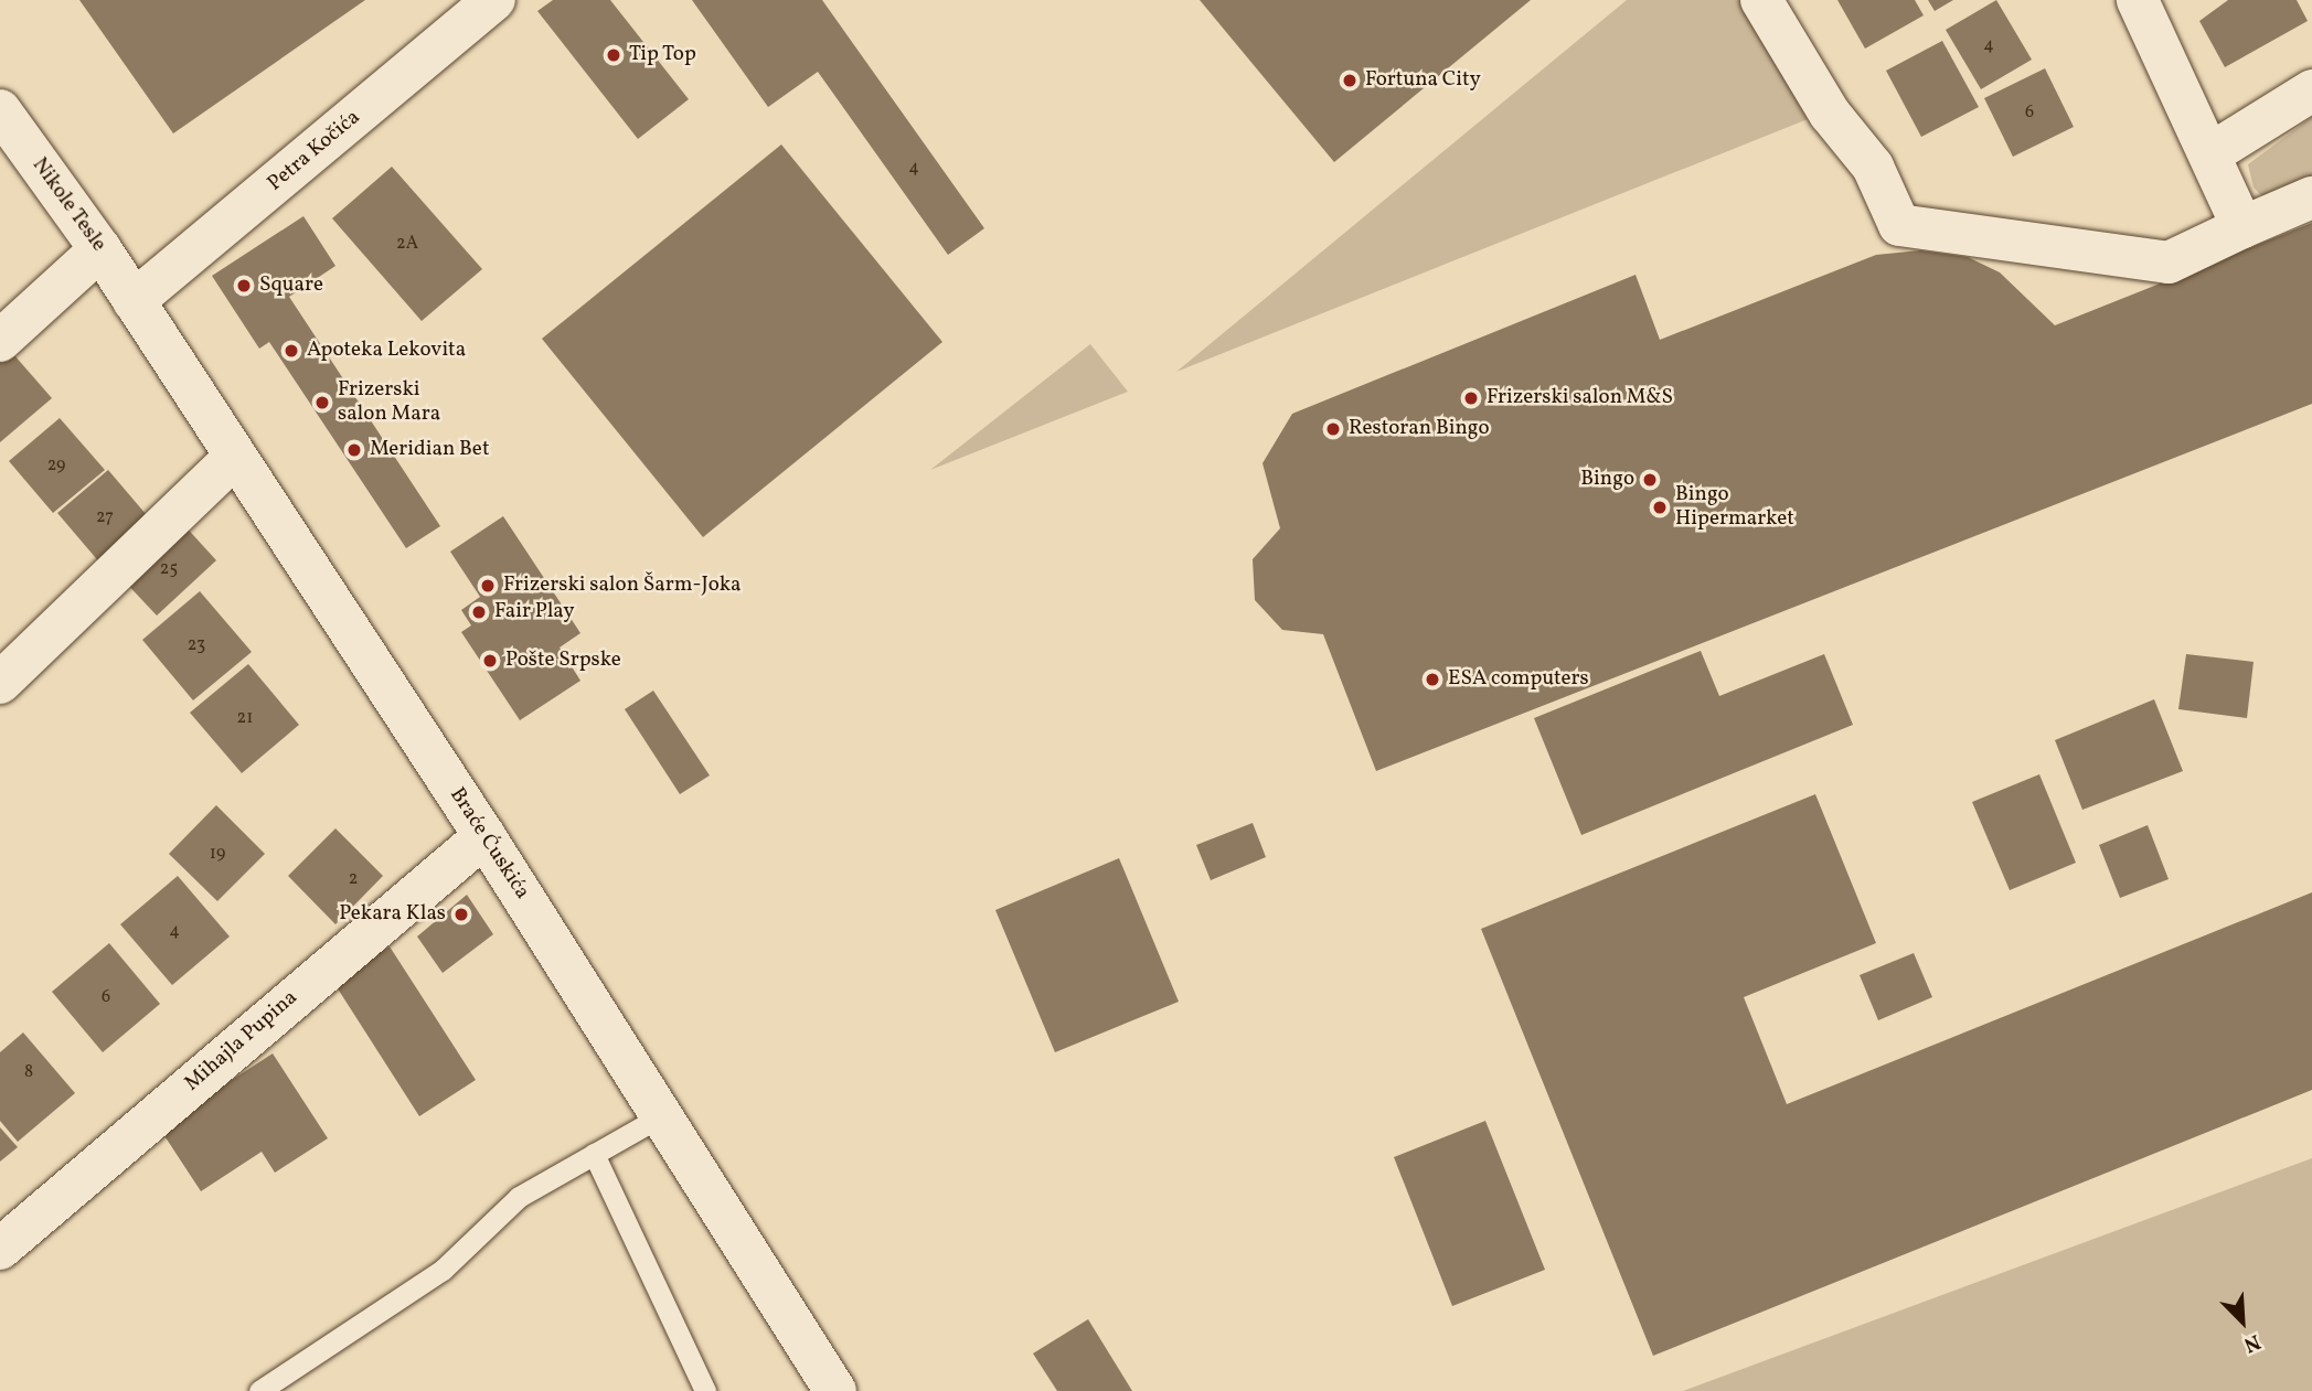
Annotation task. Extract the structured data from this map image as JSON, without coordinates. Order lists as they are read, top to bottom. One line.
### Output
{"streets":{"street":["Petra Kočića","Nikole Tesle","Braće Ćuskića","Mihajla Pupina"]},"crossings":[["Petra Kočića","Nikole Tesle"],["Petra Kočića","Braće Ćuskića"],["Nikole Tesle","Braće Ćuskića"],["Braće Ćuskića","Mihajla Pupina"]],"places":["Tip Top","Fortuna City","Square","Apoteka Lekovita","Frizerski salon M&S","Frizerski salon Mara","Restoran Bingo","Meridian Bet","Bingo","Bingo Hipermarket","Frizerski salon Šarm-Joka","Fair Play","Pošte Srpske","ESA computers","Pekara Klas"],"house_numbers":["4","6","4","2A","29","27","25","23","21","19","2","4","6","8"],"north":"bottom right"}
